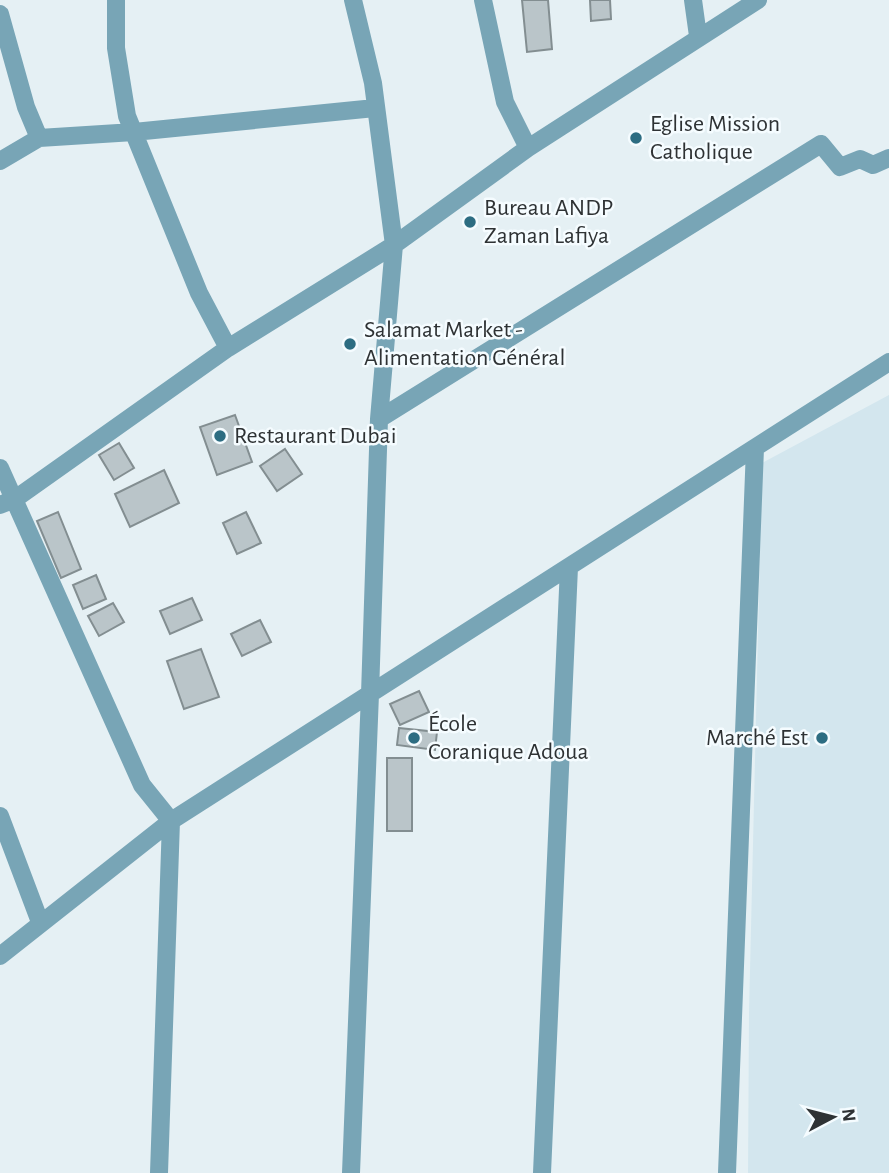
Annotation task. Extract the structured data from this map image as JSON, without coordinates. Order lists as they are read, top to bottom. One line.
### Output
{"places":["Eglise Mission Catholique","Bureau ANDP Zaman Lafiya","Salamat Market - Alimentation Général","Restaurant Dubai","École Coranique Adoua","Marché Est"],"north":"right"}
